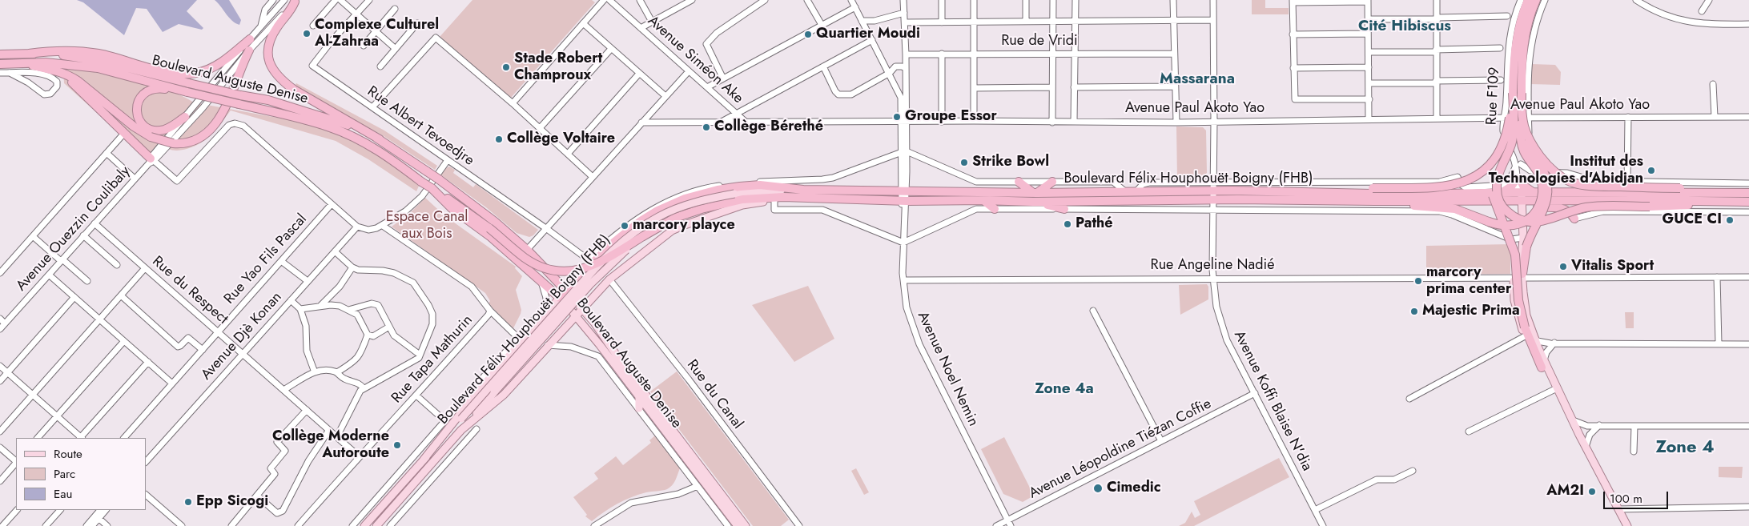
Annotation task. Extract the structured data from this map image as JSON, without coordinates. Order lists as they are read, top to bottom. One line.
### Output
{"streets":{"highway":["Boulevard Auguste Denise","Boulevard Félix Houphouët Boigny (FHB)"],"street":["Rue de Vridi","Avenue Siméon Ake","Rue F109","Avenue Paul Akoto Yao","Rue Albert Tevoedjre","Avenue Ouezzin Coulibaly","Rue Yao Fils Pascal","Rue Angeline Nadié","Rue du Respect","Avenue Djè Konan","Rue Tapa Mathurin","Avenue Noel Nemin","Rue du Canal","Avenue Koffi Blaise N'dia","Avenue Léopoldine Tiézan Coffie"]},"crossings":[["Avenue Siméon Ake","Avenue Paul Akoto Yao"],["Boulevard Auguste Denise","Boulevard Félix Houphouët Boigny (FHB)"],["Rue F109","Avenue Paul Akoto Yao"],["Avenue Paul Akoto Yao","Avenue Noel Nemin"],["Avenue Paul Akoto Yao","Avenue Koffi Blaise N'dia"],["Rue Albert Tevoedjre","Boulevard Félix Houphouët Boigny (FHB)"],["Boulevard Félix Houphouët Boigny (FHB)","Avenue Noel Nemin"],["Boulevard Félix Houphouët Boigny (FHB)","Rue du Canal"],["Boulevard Félix Houphouët Boigny (FHB)","Avenue Koffi Blaise N'dia"],["Avenue Ouezzin Coulibaly","Rue du Respect"],["Rue Yao Fils Pascal","Rue du Respect"],["Rue Angeline Nadié","Avenue Noel Nemin"],["Rue Angeline Nadié","Avenue Koffi Blaise N'dia"],["Rue du Respect","Avenue Djè Konan"],["Rue du Respect","Rue Tapa Mathurin"],["Avenue Noel Nemin","Avenue Léopoldine Tiézan Coffie"],["Avenue Koffi Blaise N'dia","Avenue Léopoldine Tiézan Coffie"]],"districts":["Cité Hibiscus","Massarana","Zone 4a","Zone 4"],"parks":["Espace Canal aux Bois"],"places":["Complexe Culturel Al-Zahraa","Quartier Moudi","Stade Robert Champroux","Groupe Essor","Collège Bérethé","Collège Voltaire","Strike Bowl","Institut des Technologies d'Abidjan","GUCE CI","Pathé","marcory playce","Vitalis Sport","marcory prima center","Majestic Prima","Collège Moderne Autoroute","Cimedic","AM2I","Epp Sicogi"],"legend":["Route","Parc","Eau"],"scale_bar":"100 m"}
